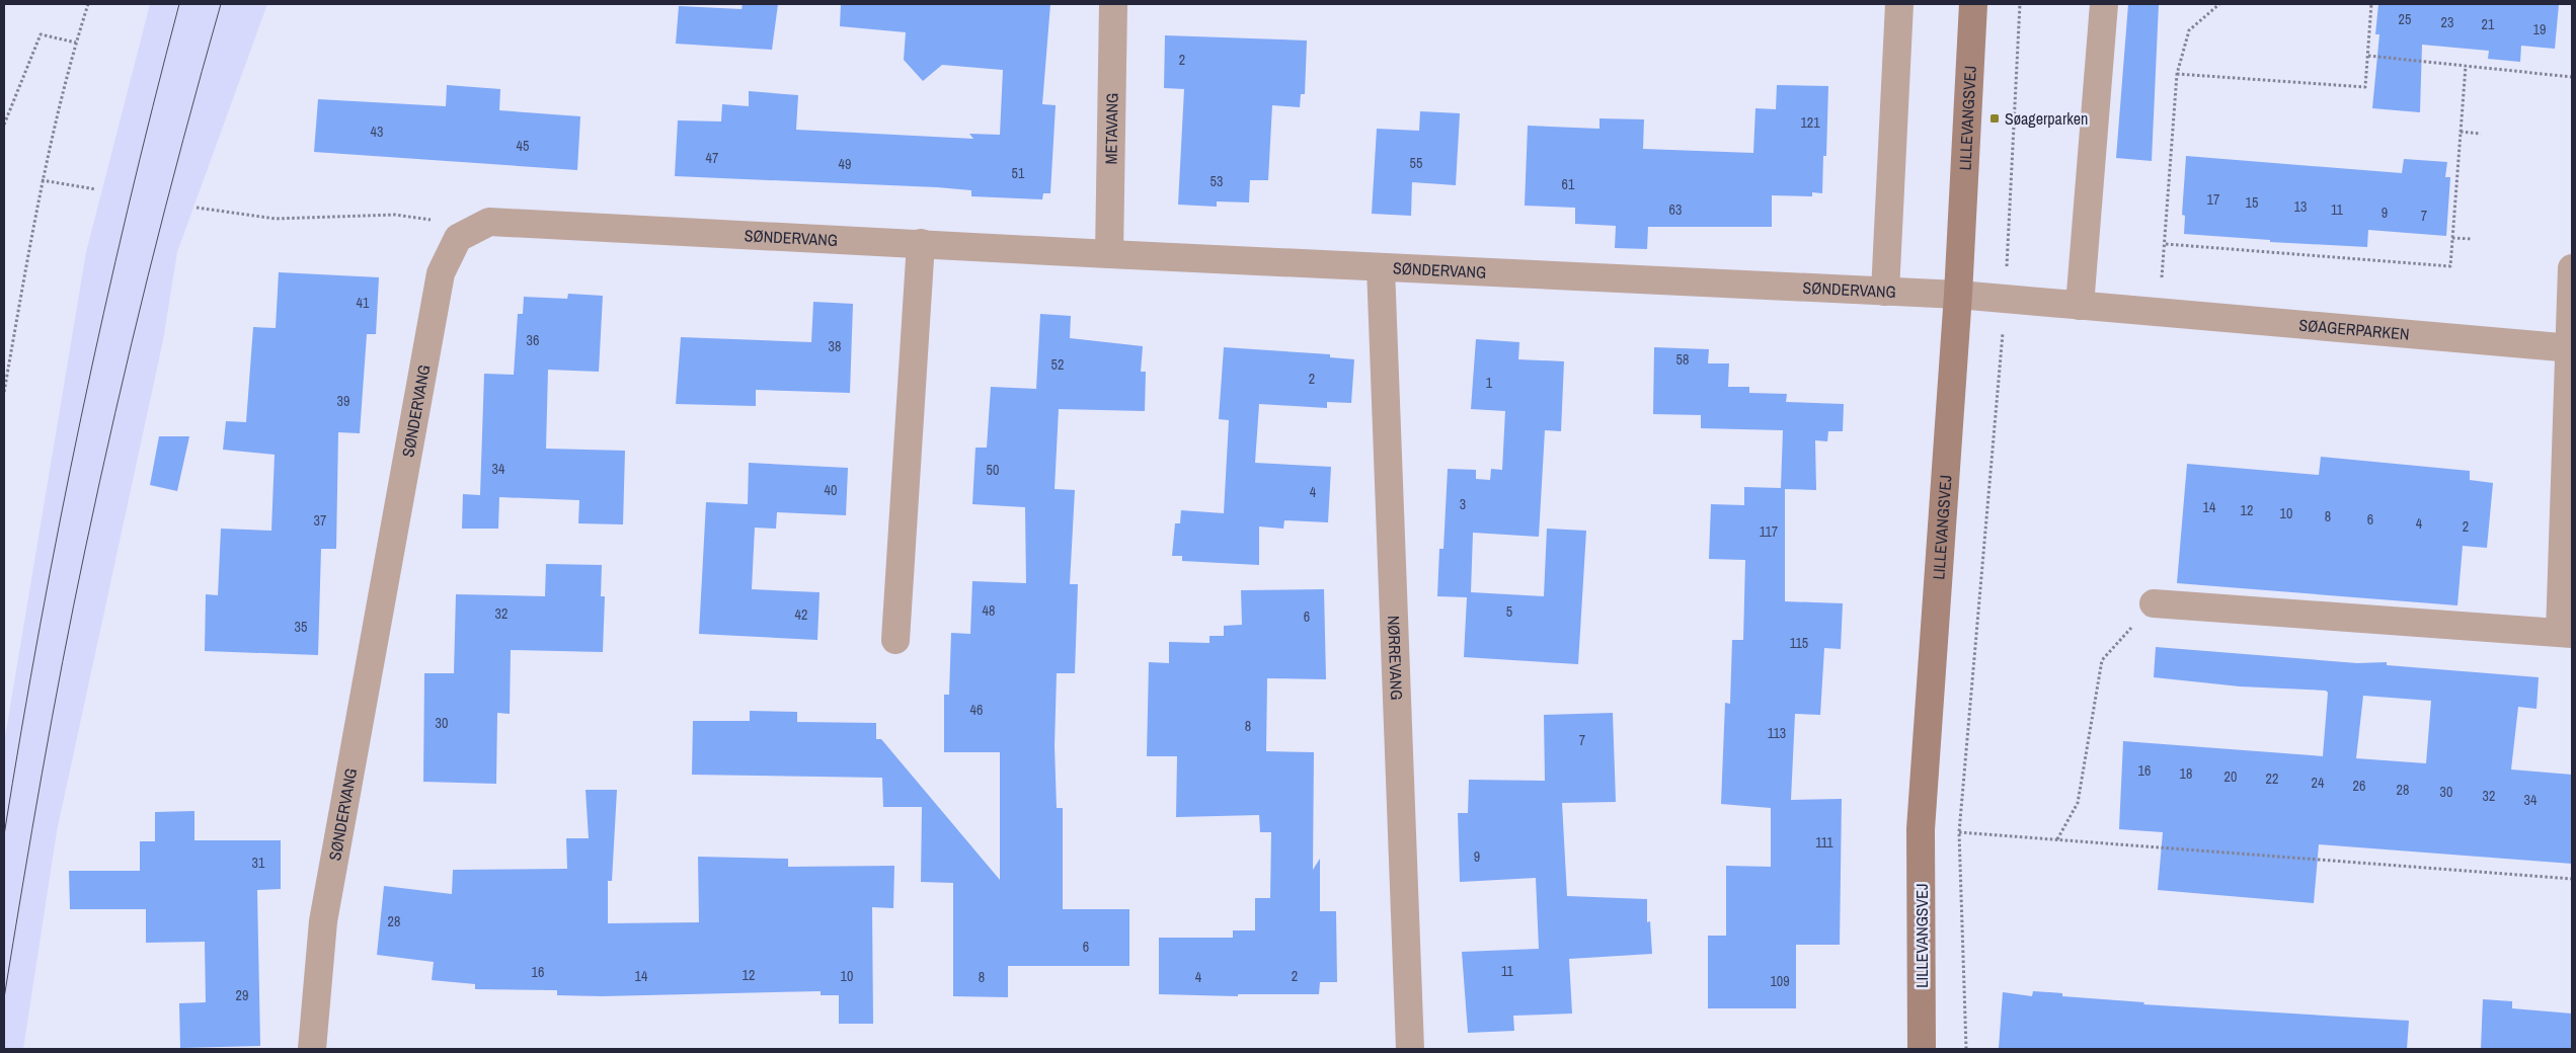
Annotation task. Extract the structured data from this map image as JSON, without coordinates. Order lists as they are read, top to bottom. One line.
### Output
{"streets":{"street":["LILLEVANGSVEJ","METAVANG","SØNDERVANG","SØAGERPARKEN","NØRREVANG"]},"crossings":[["LILLEVANGSVEJ","SØNDERVANG"],["LILLEVANGSVEJ","SØAGERPARKEN"],["METAVANG","SØNDERVANG"],["SØNDERVANG","SØAGERPARKEN"],["SØNDERVANG","NØRREVANG"]],"places":{"transit":["Søagerparken"]},"house_numbers":["25","23","21","19","2","121","43","45","47","55","49","51","53","61","17","15","13","63","11","9","7","41","36","38","58","52","2","1","39","34","50","40","4","3","14","12","10","8","6","37","4","2","117","48","5","32","42","6","35","115","46","30","8","113","7","16","18","20","22","24","26","28","30","32","34","111","9","31","28","6","11","16","12","14","10","2","8","4","109","29"]}
